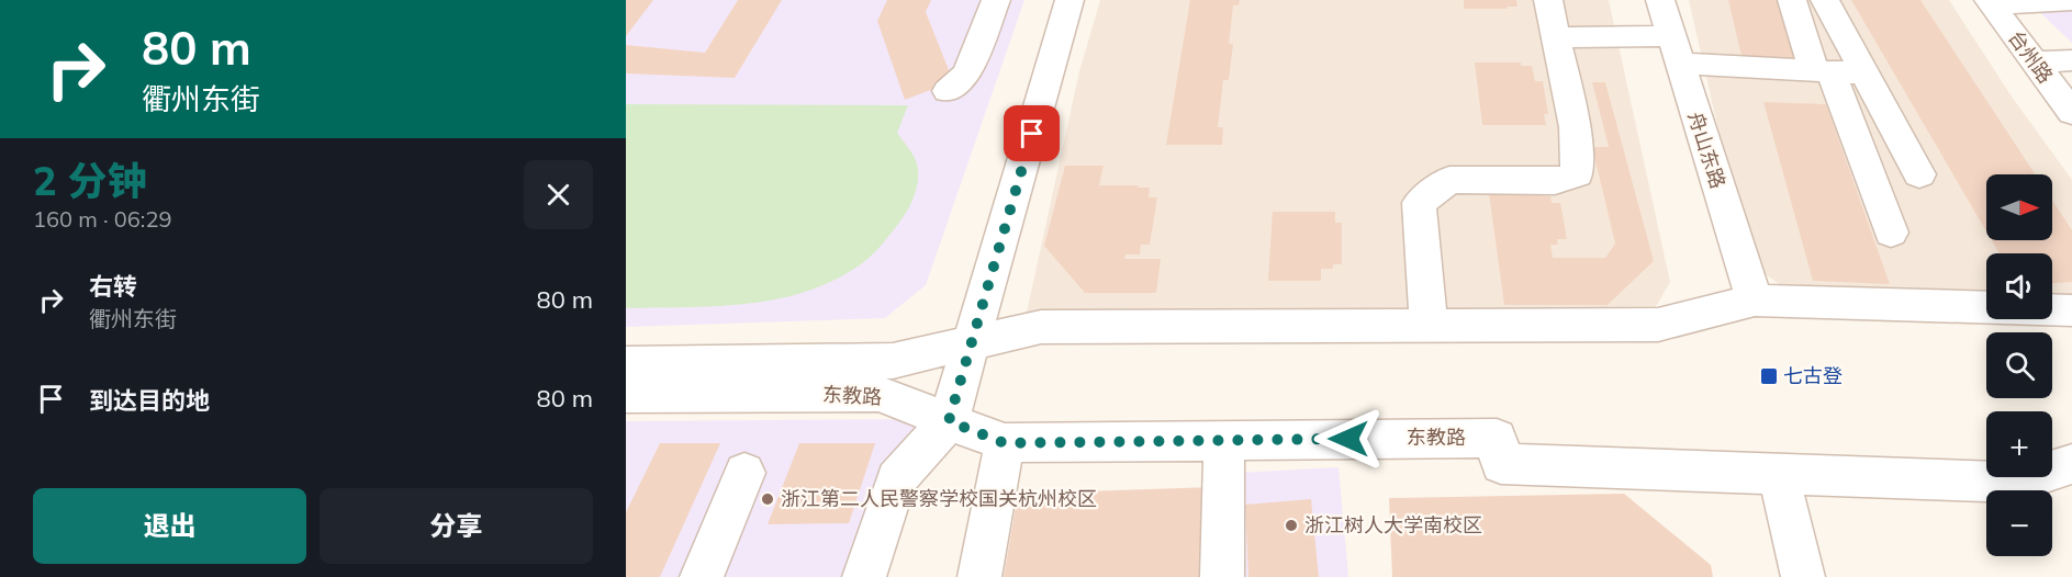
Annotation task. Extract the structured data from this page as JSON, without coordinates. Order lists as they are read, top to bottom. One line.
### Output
{"streets":{"street":["台州路","舟山东路","东教路"]},"crossings":[["舟山东路","东教路"]],"places":{"transit":["七古登"],"other":["浙江第二人民警察学校国关杭州校区","浙江树人大学南校区"]},"north":"right","page":{"turn":["80 m","衢州东街"],"heading":["2 分钟","160 m · 06:29"],"map_buttons":["+","−"],"list":[{"name":"右转","note":"衢州东街","value":"80 m"},{"name":"到达目的地","value":"80 m"}],"buttons":["退出","分享"]}}
